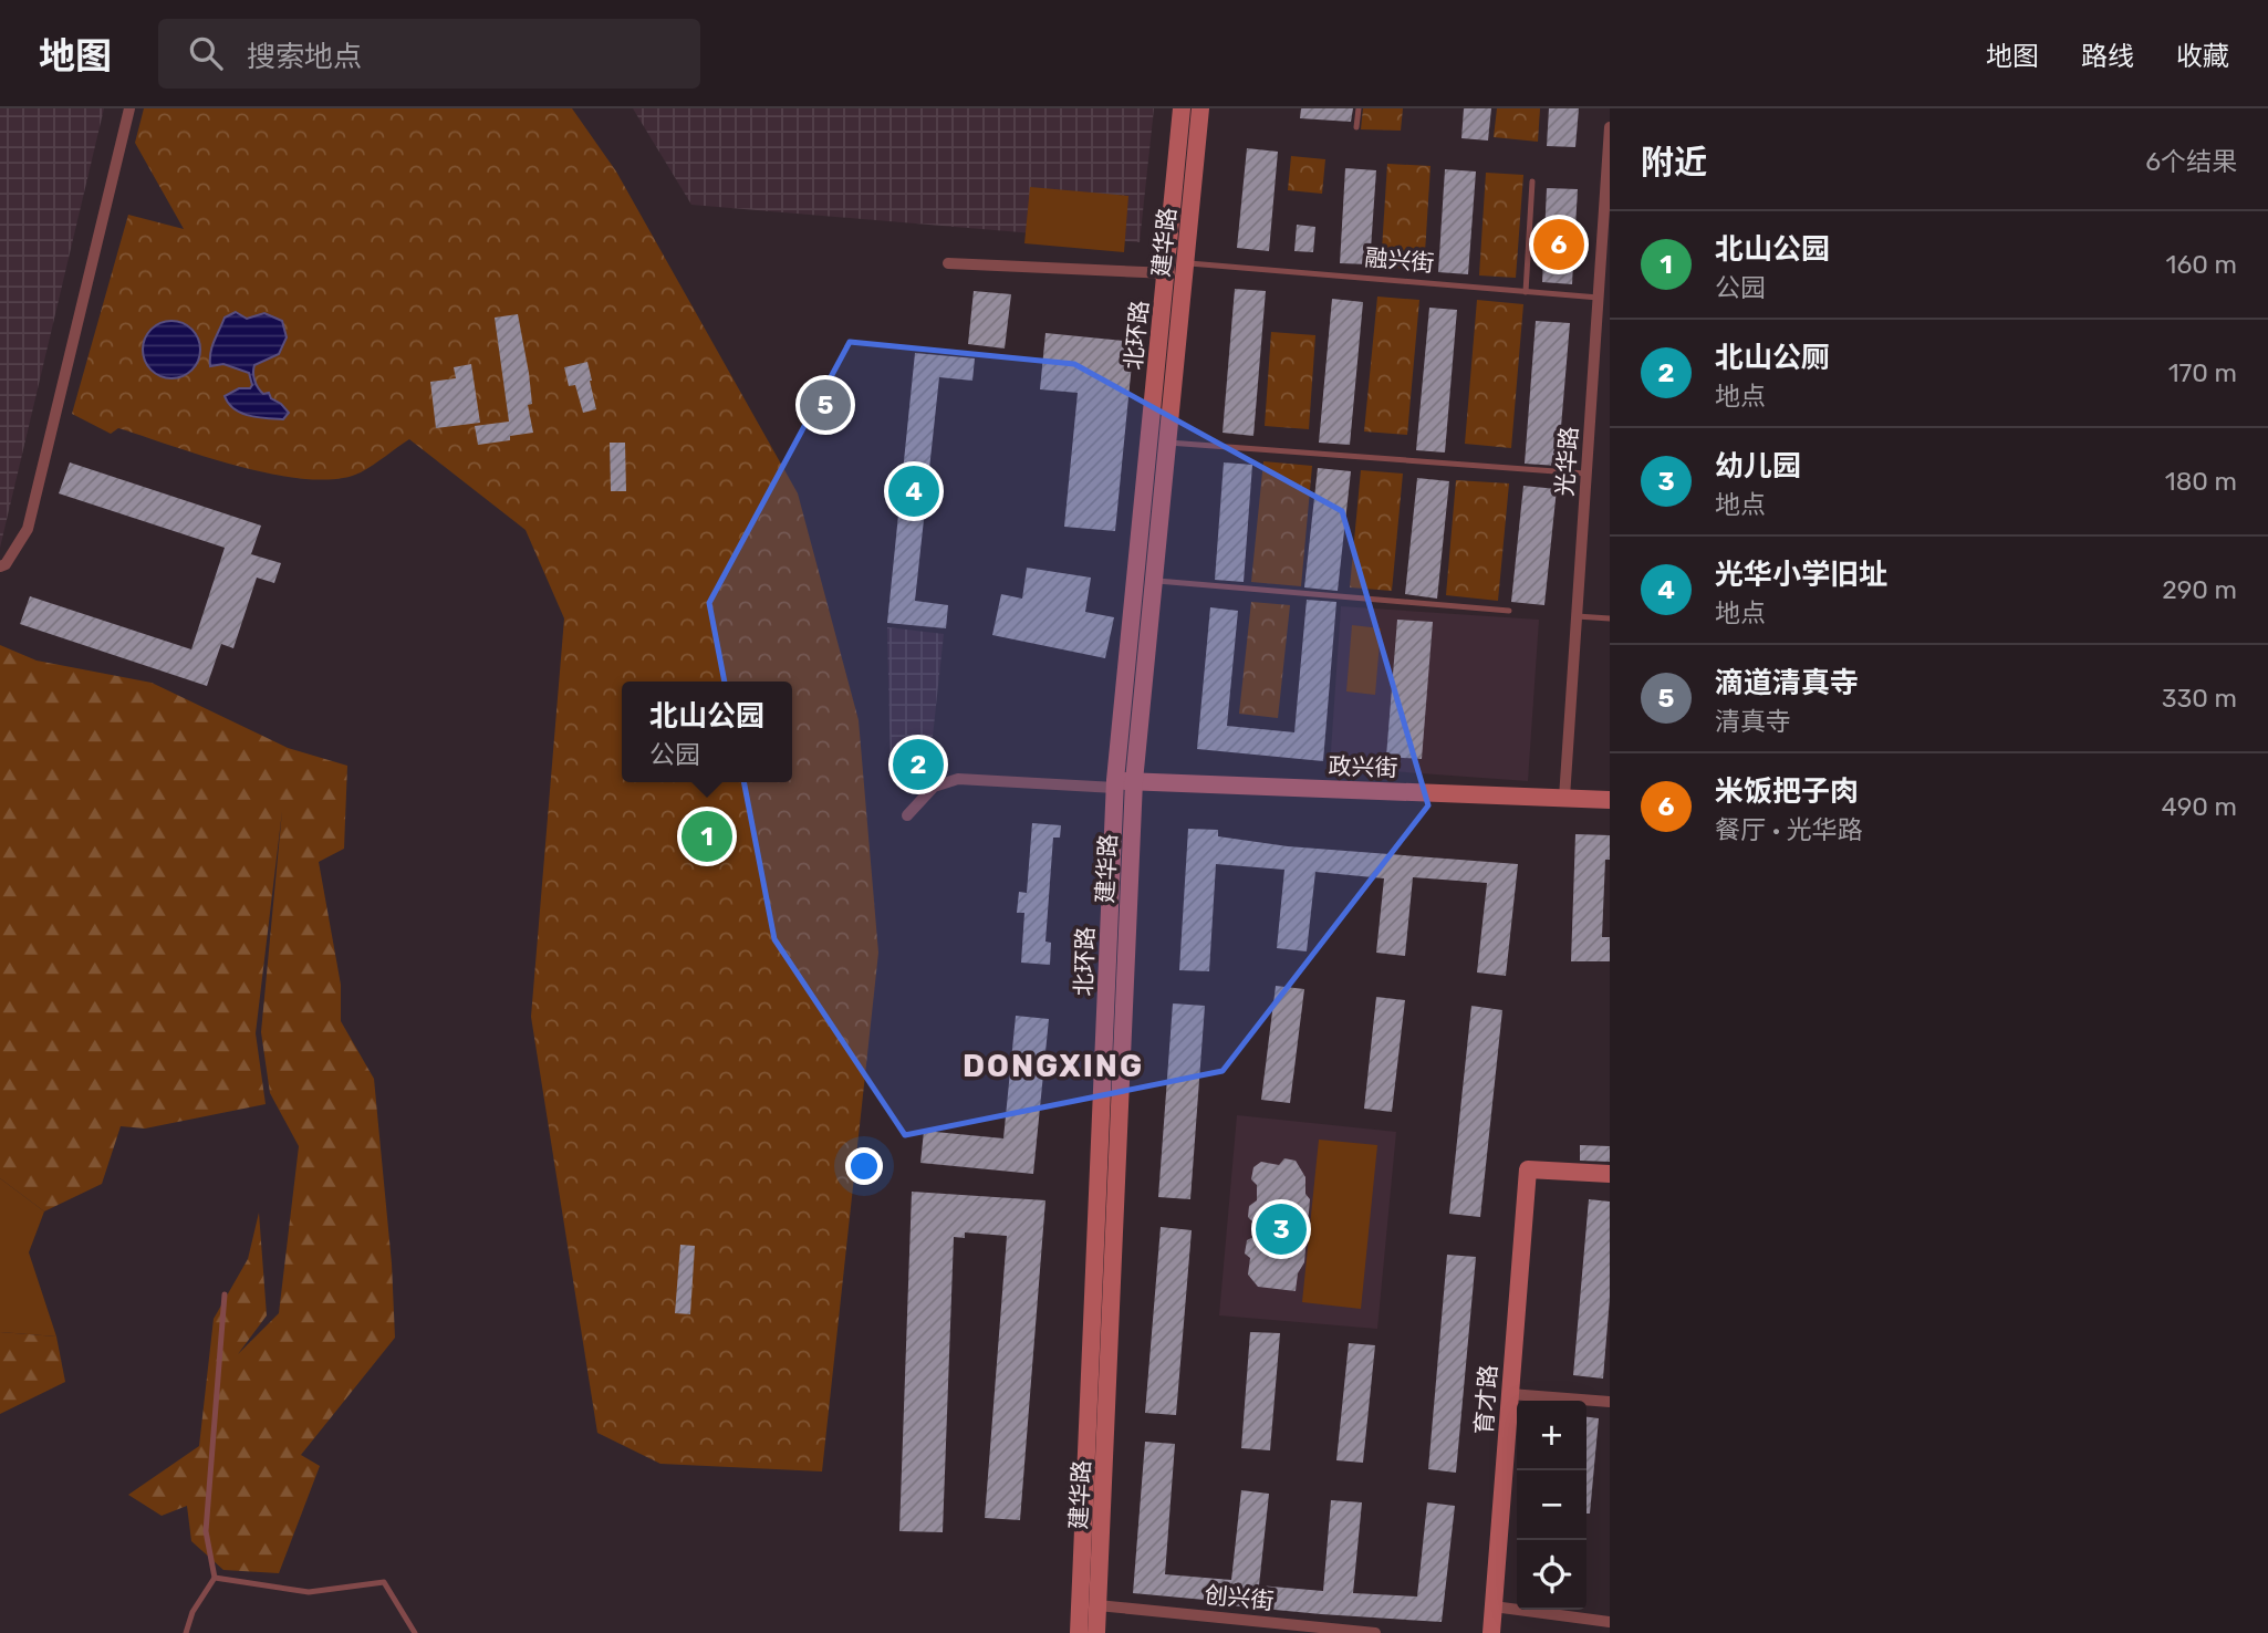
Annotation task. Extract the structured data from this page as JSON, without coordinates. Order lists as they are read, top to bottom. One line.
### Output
{"streets":{"street":["建华路","北环路","光华路","政兴街","育才路","创兴街"],"lane":["融兴街"]},"crossings":[["建华路","融兴街"],["建华路","北环路"],["建华路","政兴街"],["建华路","创兴街"],["融兴街","光华路"],["北环路","政兴街"],["光华路","政兴街"]],"districts":["DONGXING"],"page":{"header":"地图","search":"搜索地点","nav":["地图","路线","收藏"],"heading":["附近","6个结果"],"list":[{"mark":"1","name":"北山公园","note":"公园","value":"160 m"},{"mark":"2","name":"北山公厕","note":"地点","value":"170 m"},{"mark":"3","name":"幼儿园","note":"地点","value":"180 m"},{"mark":"4","name":"光华小学旧址","note":"地点","value":"290 m"},{"mark":"5","name":"滴道清真寺","note":"清真寺","value":"330 m"},{"mark":"6","name":"米饭把子肉","note":"餐厅 · 光华路","value":"490 m"}],"pins":["6","5","4","2","1","3"],"popup":["北山公园","公园"],"map_buttons":["+","−"]}}
